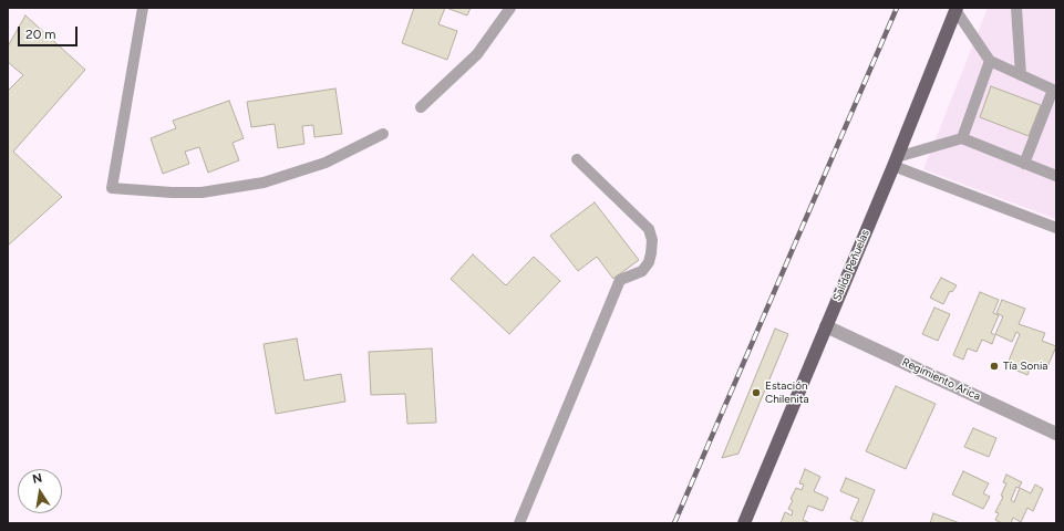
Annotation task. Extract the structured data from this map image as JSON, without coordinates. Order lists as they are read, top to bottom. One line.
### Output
{"streets":{"main road":["Salida Peñuelas"],"street":["Regimiento Arica"]},"crossings":[["Salida Peñuelas","Regimiento Arica"]],"places":["Tía Sonia","Estación Chilenita"],"scale_bar":"20 m","north":"top"}
